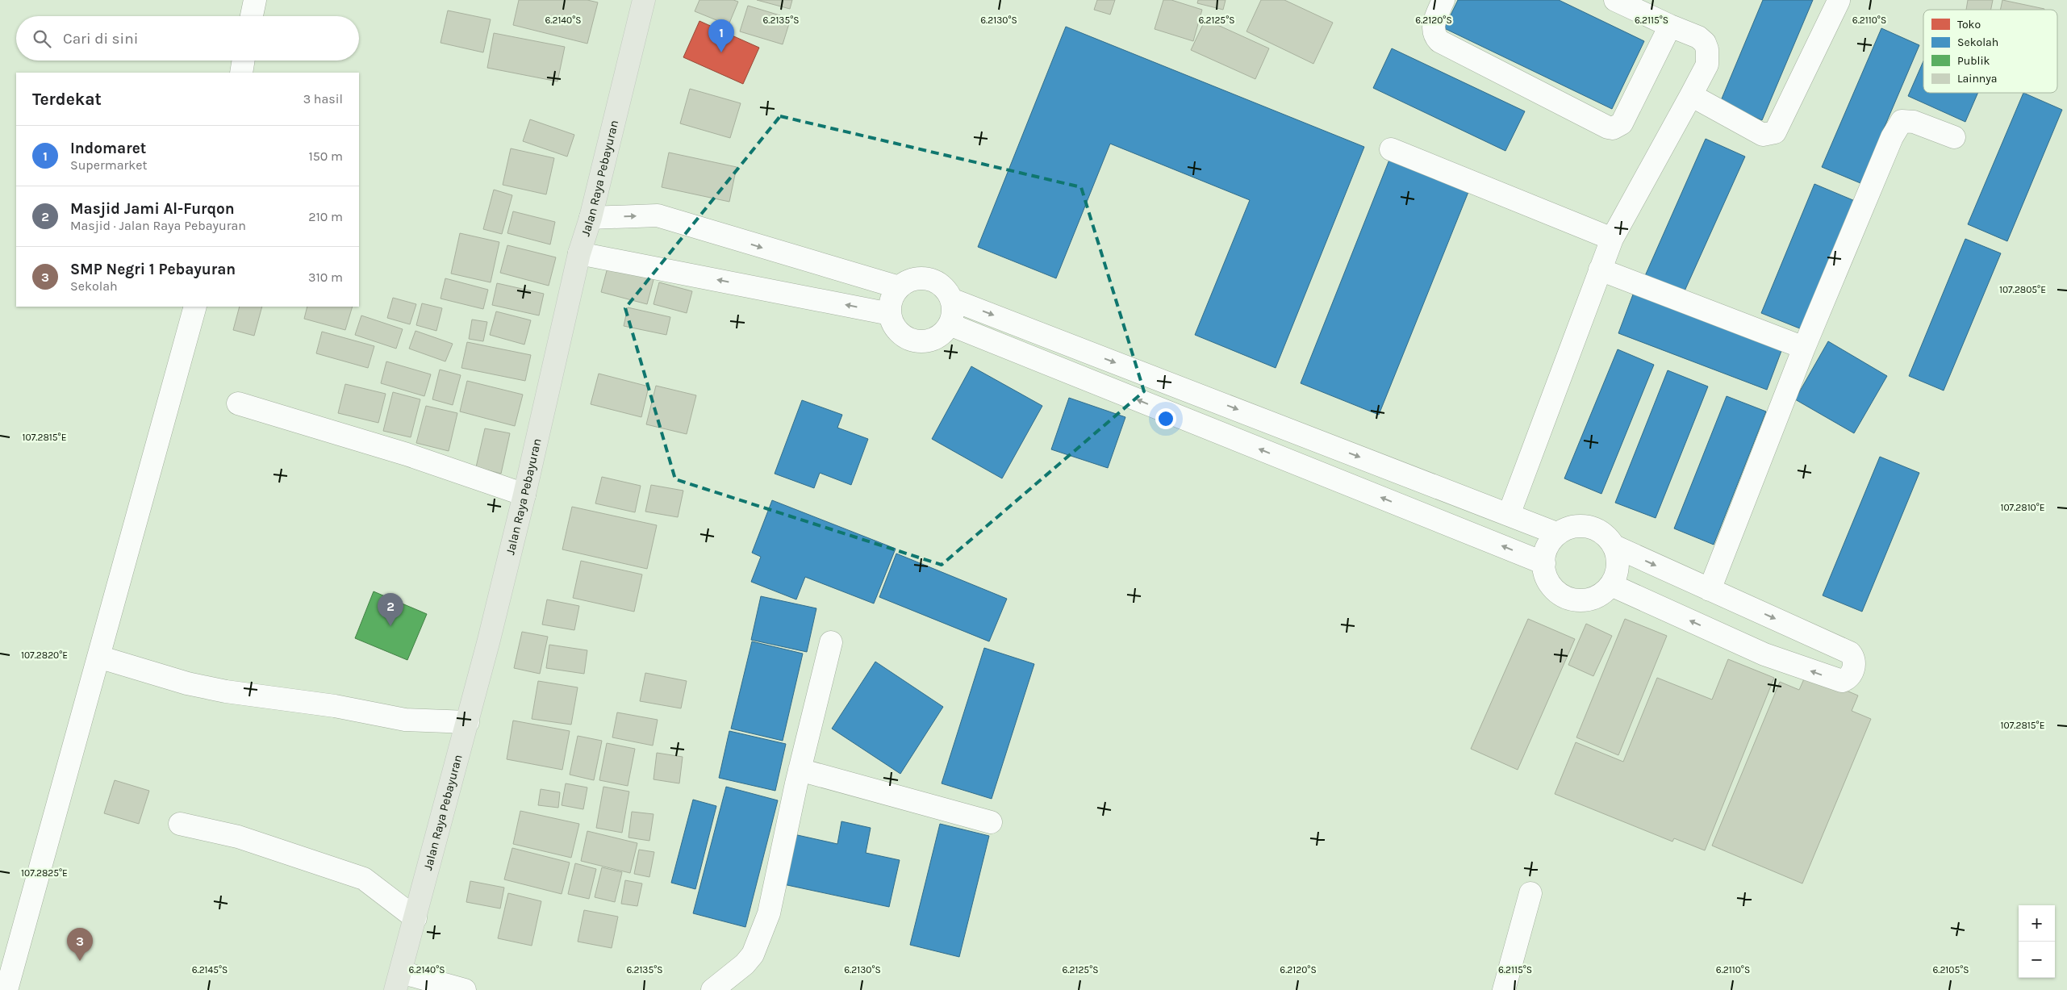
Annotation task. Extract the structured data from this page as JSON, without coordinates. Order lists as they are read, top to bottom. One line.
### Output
{"streets":{"main road":["Jalan Raya Pebayuran"]},"legend":["Toko","Sekolah","Publik","Lainnya"],"page":{"search":"Cari di sini","pins":["1","2","3"],"heading":["Terdekat","3 hasil"],"list":[{"mark":"1","name":"Indomaret","note":"Supermarket","value":"150 m"},{"mark":"2","name":"Masjid Jami Al-Furqon","note":"Masjid · Jalan Raya Pebayuran","value":"210 m"},{"mark":"3","name":"SMP Negri 1 Pebayuran","note":"Sekolah","value":"310 m"}],"map_buttons":["+","−"]},"coordinates":["6.2140°S","6.2135°S","6.2130°S","6.2125°S","6.2120°S","6.2115°S","6.2110°S","107.2805°E","107.2815°E","107.2810°E","107.2820°E","107.2825°E","6.2145°S","6.2105°S"]}
